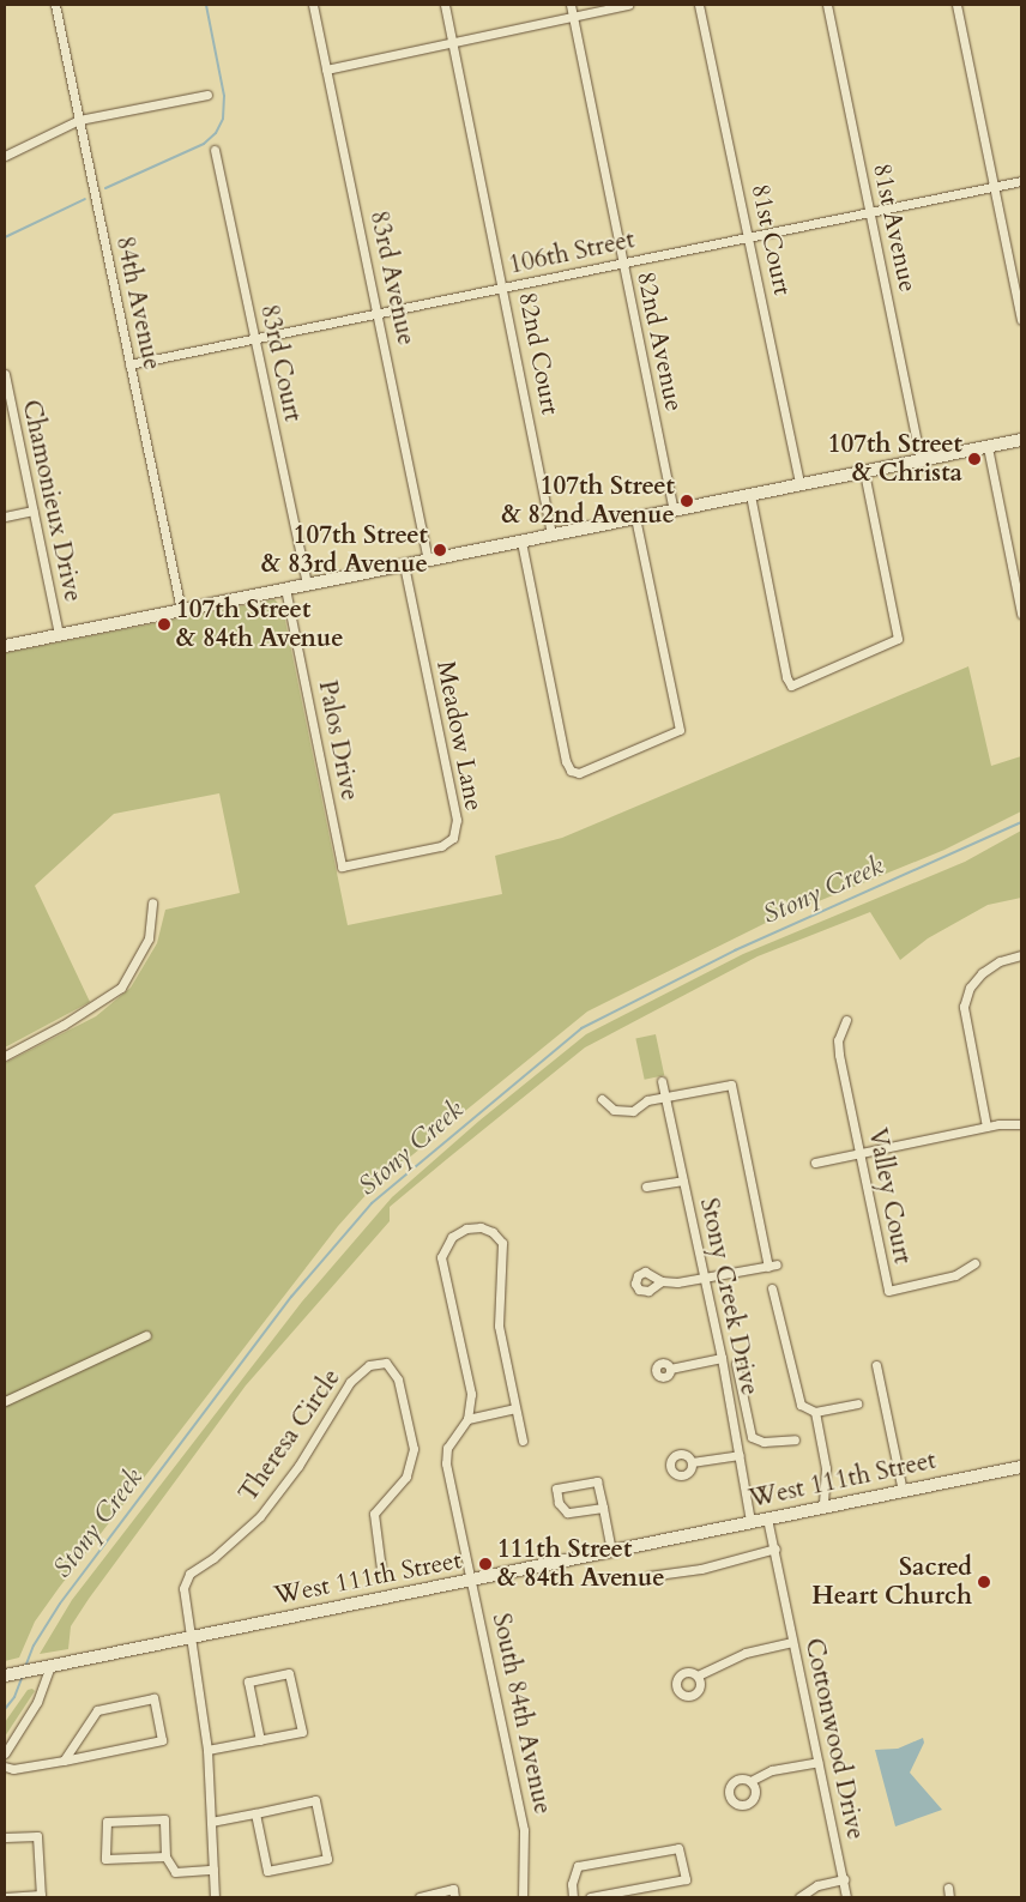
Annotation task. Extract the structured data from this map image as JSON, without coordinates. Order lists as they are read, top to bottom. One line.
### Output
{"streets":{"street":["81st Avenue","81st Court","106th Street","83rd Avenue","84th Avenue","82nd Avenue","82nd Court","83rd Court","Chamonieux Drive","Meadow Lane","Palos Drive","Valley Court","Stony Creek Drive","Theresa Circle","West 111th Street","South 84th Avenue","Cottonwood Drive"]},"crossings":[["81st Avenue","106th Street"],["81st Court","106th Street"],["106th Street","83rd Avenue"],["106th Street","84th Avenue"],["106th Street","82nd Avenue"],["106th Street","82nd Court"],["106th Street","83rd Court"],["Meadow Lane","Palos Drive"],["Stony Creek Drive","West 111th Street"],["Theresa Circle","West 111th Street"],["West 111th Street","South 84th Avenue"],["West 111th Street","Cottonwood Drive"]],"water":["Stony Creek"],"places":["107th Street & Christa","107th Street & 82nd Avenue","107th Street & 83rd Avenue","107th Street & 84th Avenue","111th Street & 84th Avenue","Sacred Heart Church"]}
